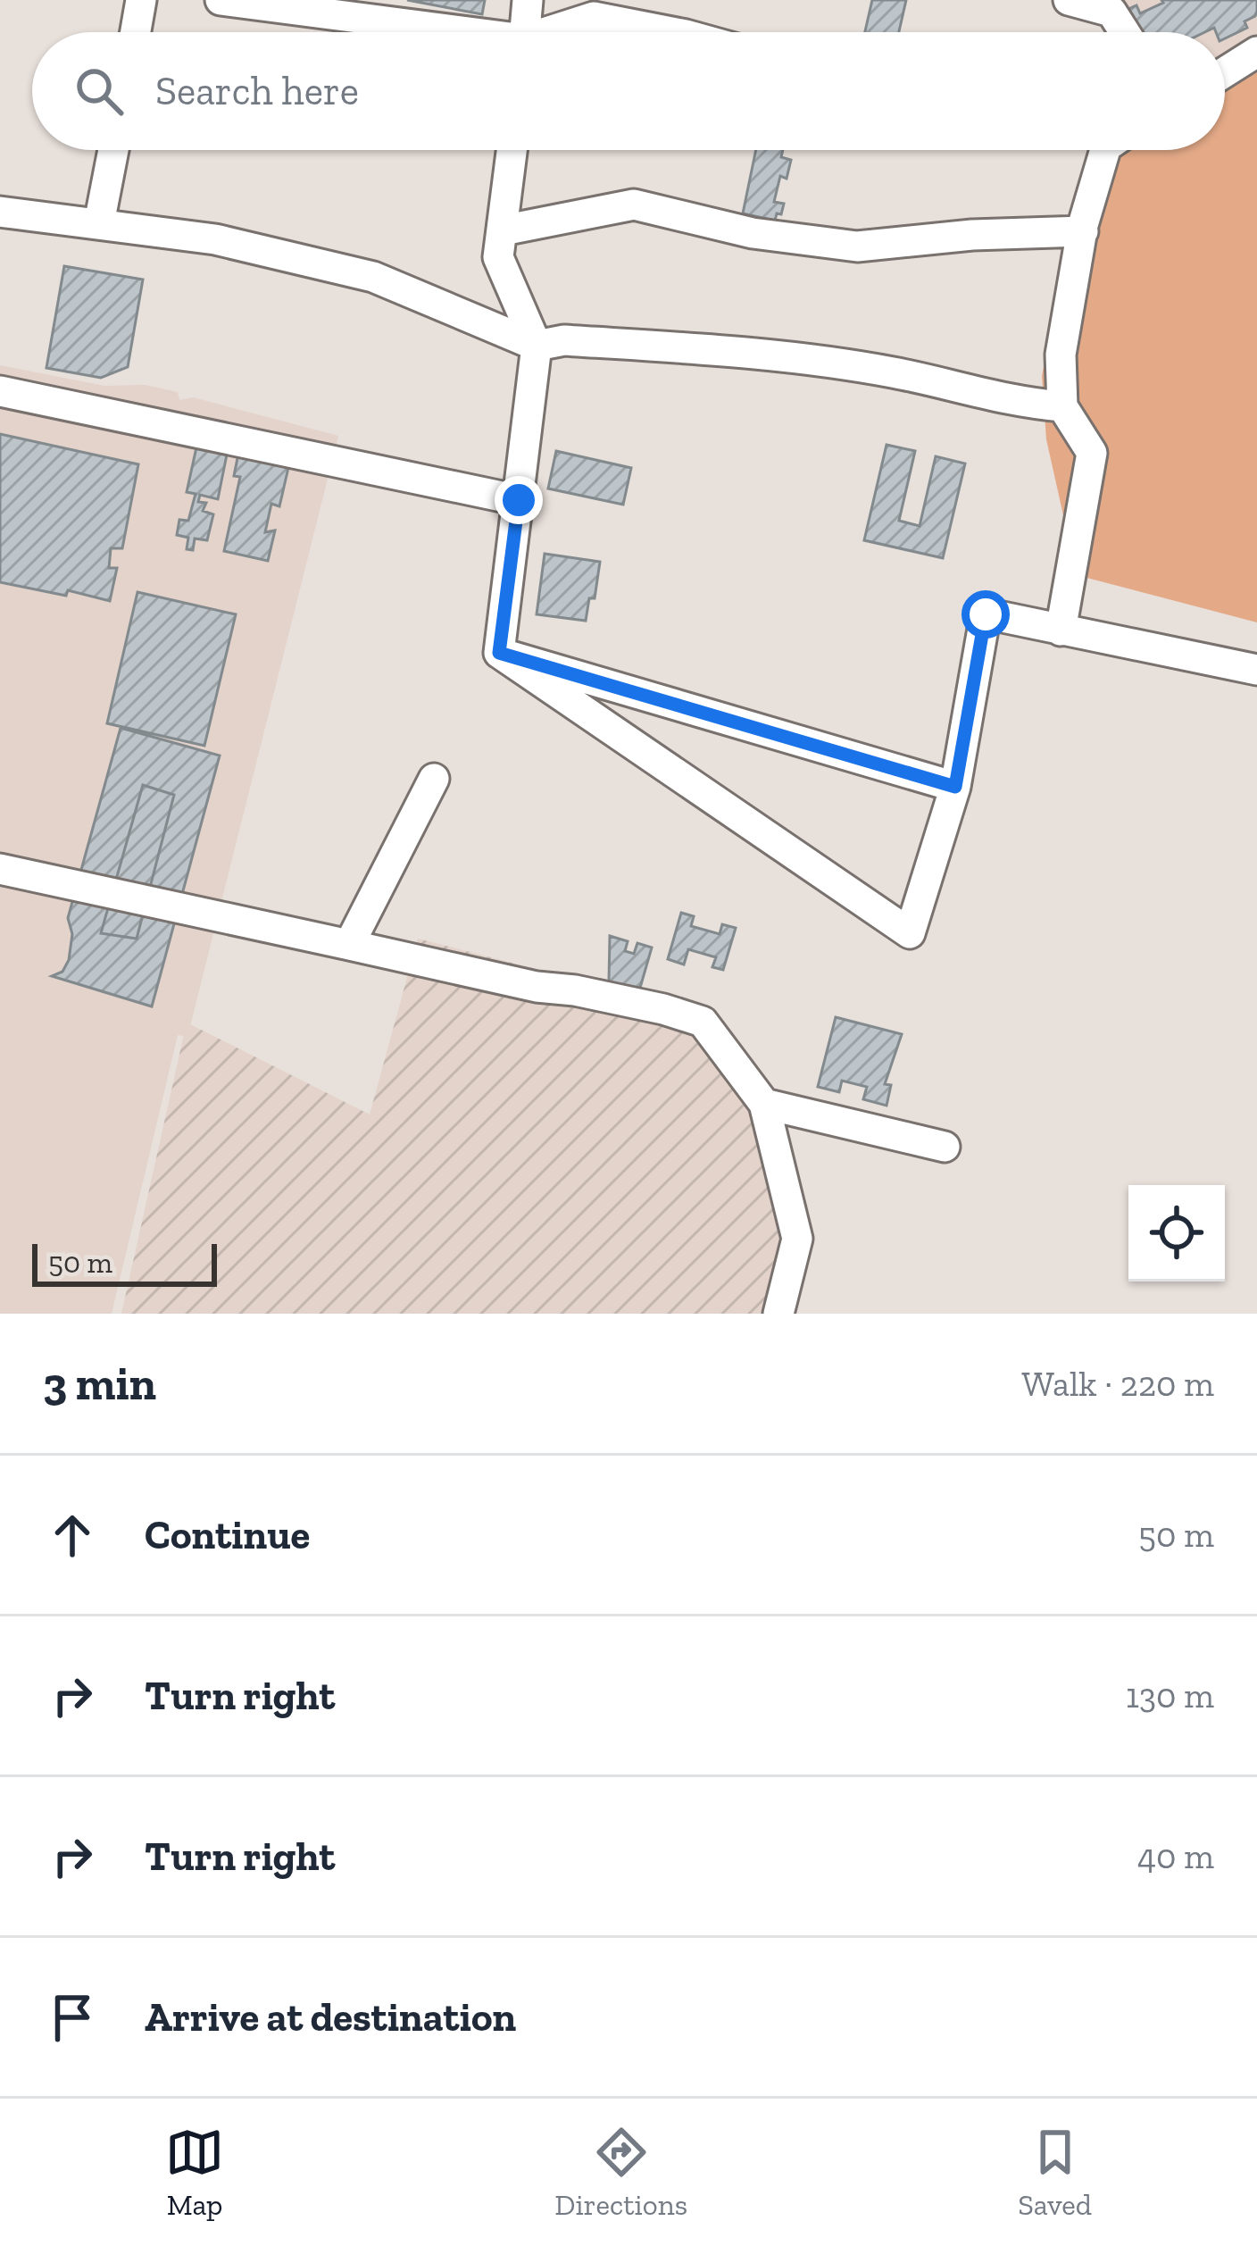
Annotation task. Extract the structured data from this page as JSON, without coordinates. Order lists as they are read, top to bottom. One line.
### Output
{"scale_bar":"50 m","page":{"search":"Search here","scale":"50 m","heading":["3 min","Walk · 220 m"],"list":[["Continue","50 m"],["Turn right","130 m"],["Turn right","40 m"],"Arrive at destination"],"nav":["Map","Directions","Saved"]}}
